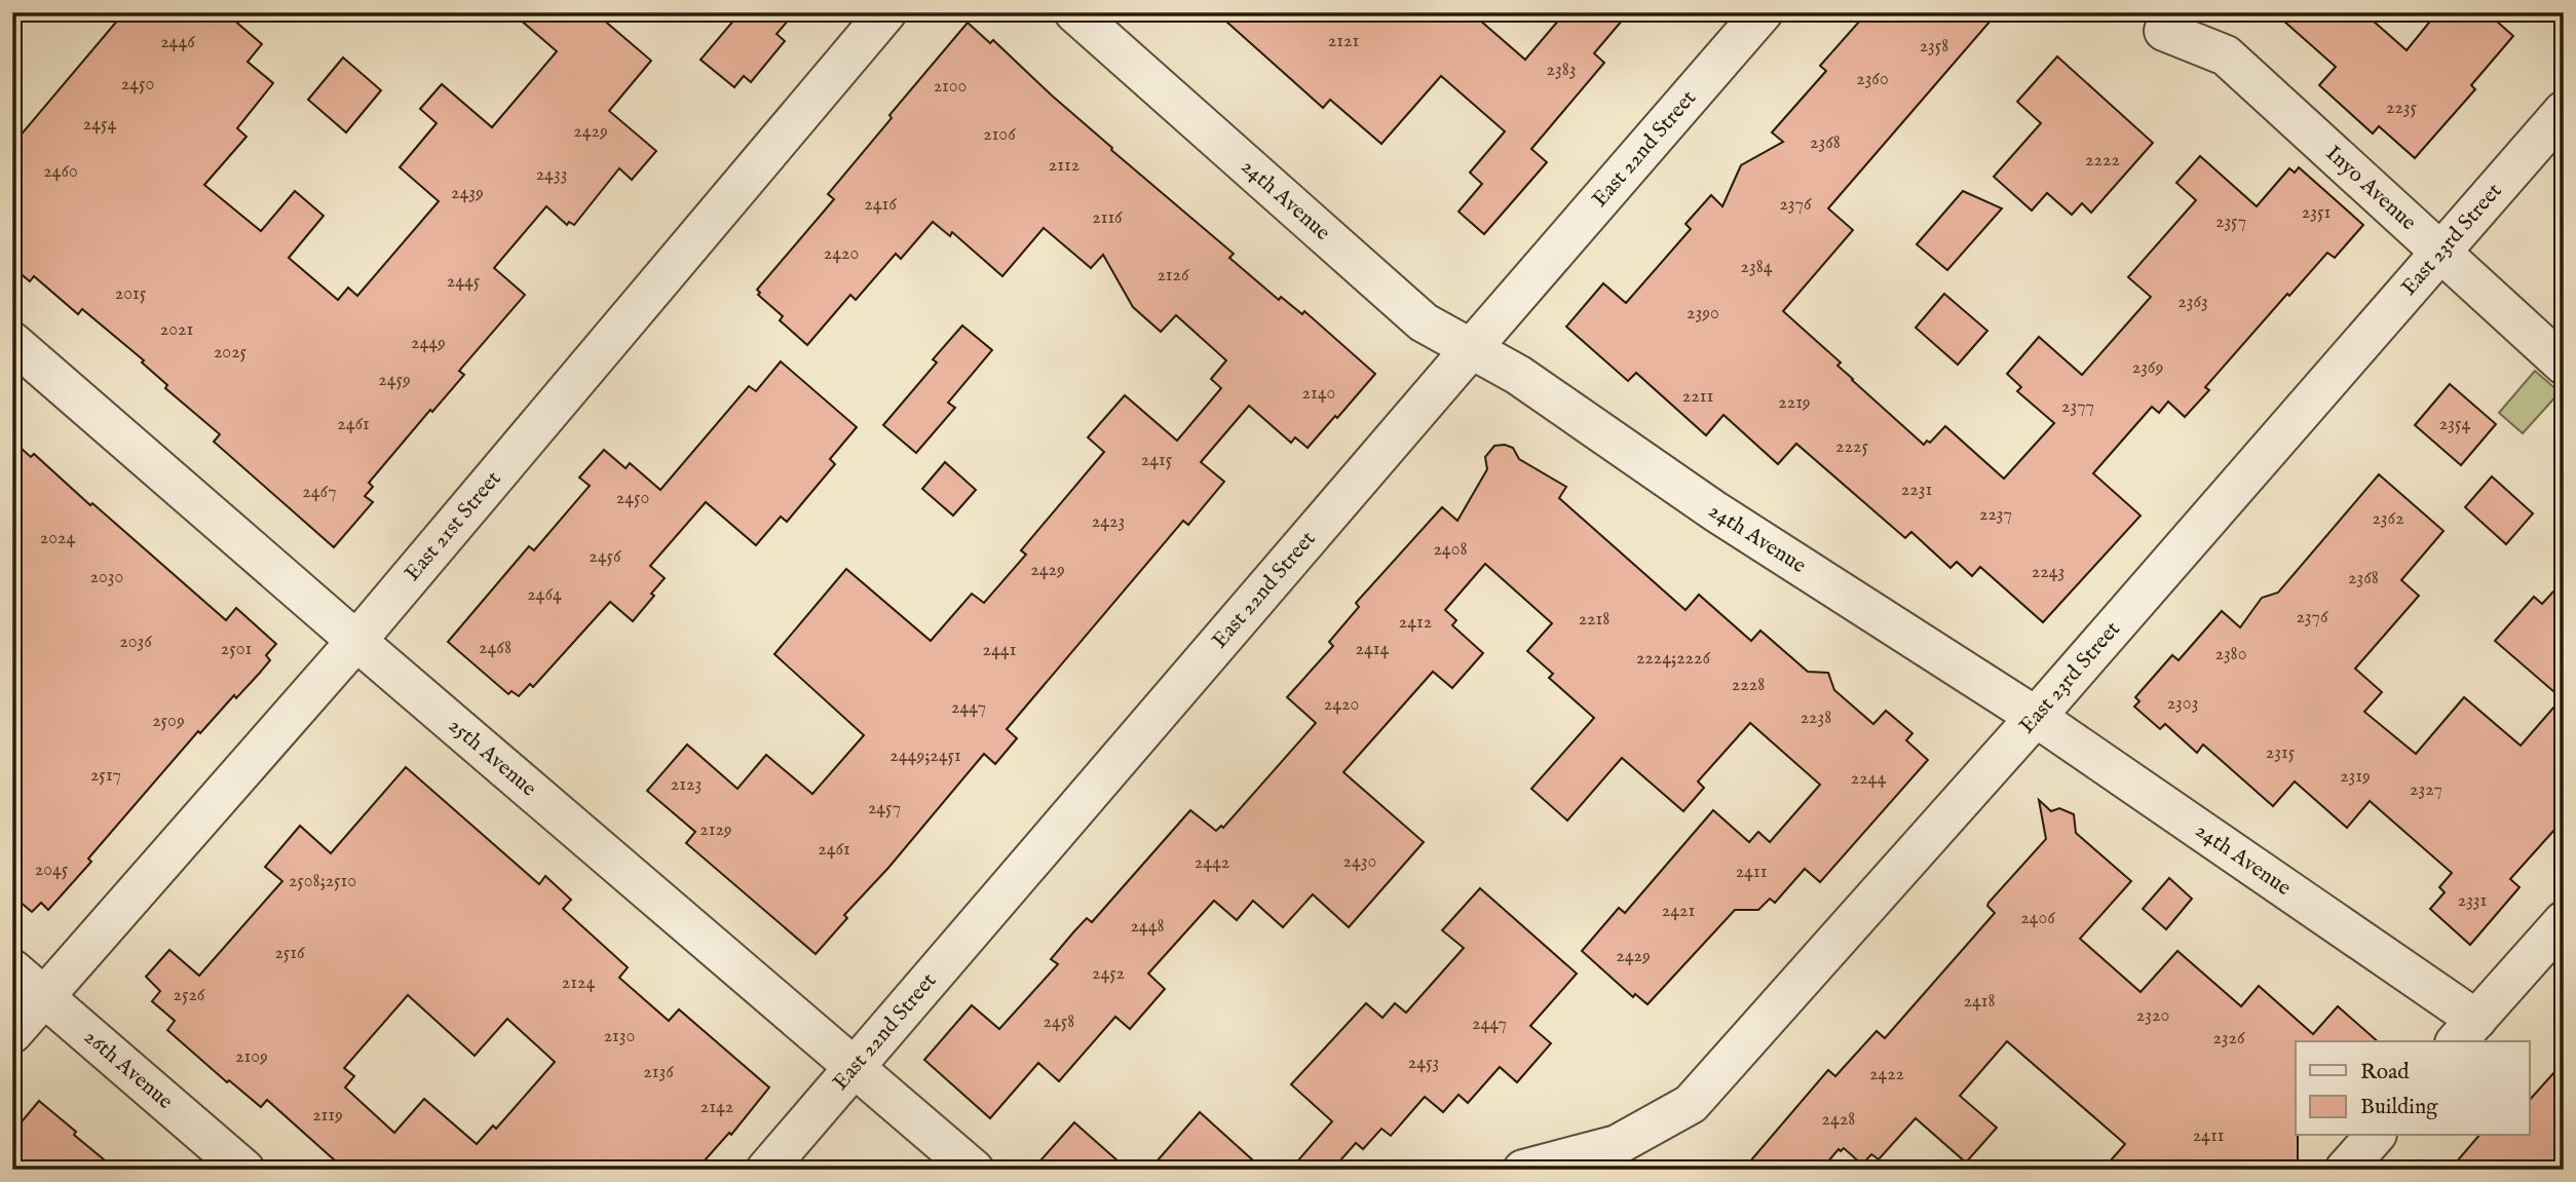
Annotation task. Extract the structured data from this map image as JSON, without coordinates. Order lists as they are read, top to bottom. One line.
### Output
{"streets":{"street":["East 22nd Street","Inyo Avenue","24th Avenue","East 23rd Street","East 21st Street","25th Avenue","26th Avenue"]},"crossings":[["East 22nd Street","24th Avenue"],["East 22nd Street","25th Avenue"],["Inyo Avenue","East 23rd Street"],["24th Avenue","East 23rd Street"],["East 21st Street","25th Avenue"],["East 21st Street","26th Avenue"]],"house_numbers":["2121","2446","2358","2383","2360","2450","2100","2235","2454","2429","2106","2368","2222","2112","2460","2433","2439","2416","2376","2351","2116","2357","2420","2384","2126","2445","2015","2363","2390","2021","2449","2025","2369","2459","2140","2211","2219","2377","2461","2354","2225","2415","2231","2467","2450","2237","2362","2423","2024","2408","2456","2429","2243","2030","2368","2464","2376","2218","2412","2036","2468","2501","2414","2441","2380","2224;2226","2228","2303","2420","2447","2238","2509","2315","2449;2451","2517","2319","2244","2123","2327","2457","2129","2461","2430","2442","2045","2411","2508;2510","2331","2421","2406","2448","2516","2429","2452","2124","2526","2418","2320","2458","2447","2130","2326","2109","2453","2136","2422","2142","2119","2428","2411"],"legend":["Road","Building"]}
